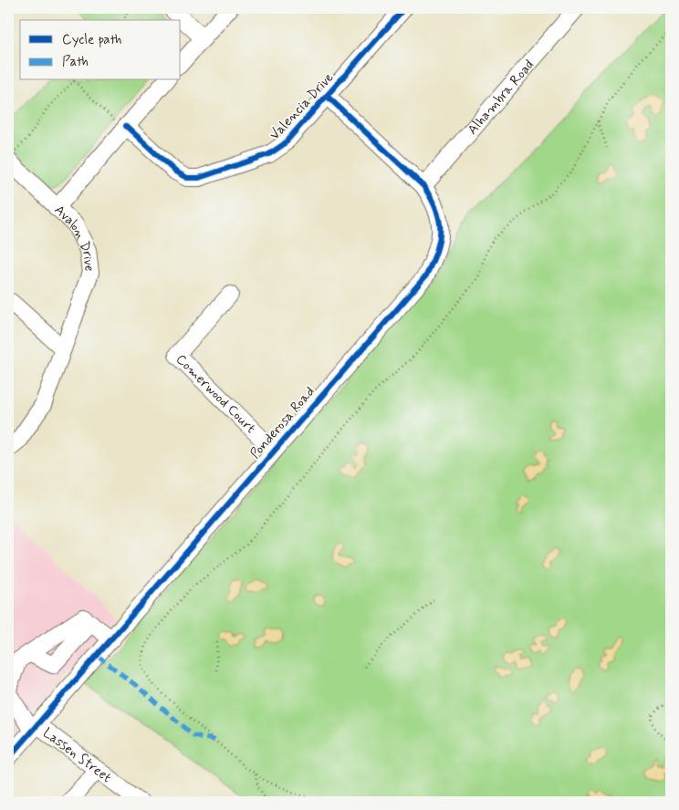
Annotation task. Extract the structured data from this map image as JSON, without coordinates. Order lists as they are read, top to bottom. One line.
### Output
{"streets":{"street":["Alhambra Road","Valencia Drive","Avalon Drive","Comerwood Court","Ponderosa Road","Lassen Street"]},"crossings":[["Alhambra Road","Ponderosa Road"],["Valencia Drive","Avalon Drive"],["Valencia Drive","Ponderosa Road"],["Comerwood Court","Ponderosa Road"],["Ponderosa Road","Lassen Street"]],"legend":["Cycle path","Path"]}
